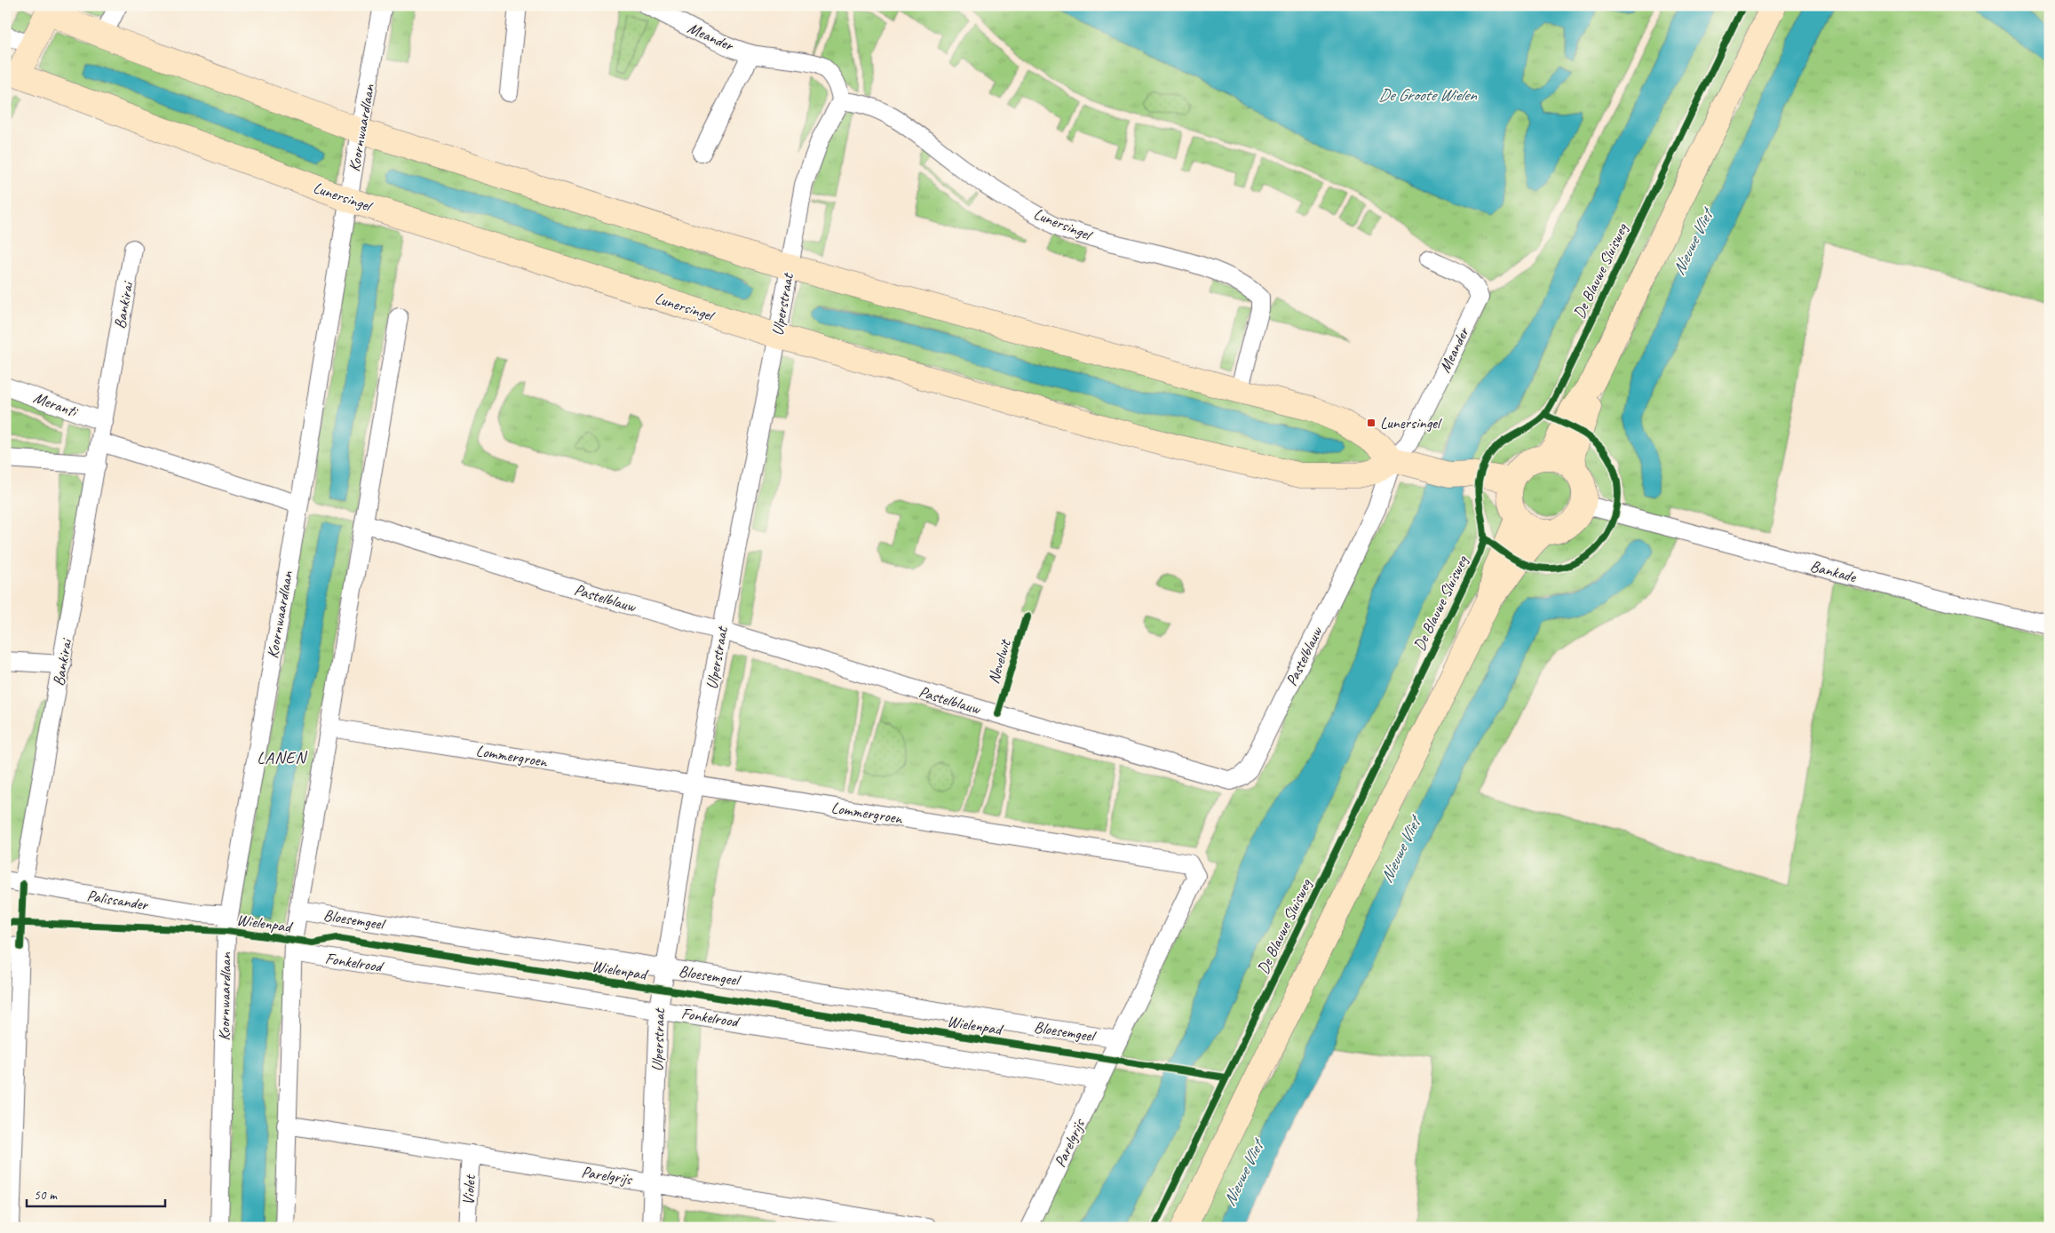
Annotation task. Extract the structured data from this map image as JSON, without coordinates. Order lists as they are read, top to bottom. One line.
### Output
{"streets":{"street":["Meander","Koornwaardlaan","Lunersingel","Ulperstraat","Bankirai","Meranti","Bankade","Pastelblauw","Lommergroen","Palissander","Bloesemgeel","Fonkelrood","Parelgrijs","Violet"],"cycle path":["De Blauwe Sluisweg","Nevelwit","Wielenpad"]},"crossings":[["Meander","Lunersingel"],["Meander","Ulperstraat"],["Meander","Pastelblauw"],["Koornwaardlaan","Lunersingel"],["Koornwaardlaan","Palissander"],["Lunersingel","Ulperstraat"],["Lunersingel","Bankade"],["Lunersingel","Pastelblauw"],["Ulperstraat","Pastelblauw"],["Ulperstraat","Lommergroen"],["Ulperstraat","Bloesemgeel"],["Ulperstraat","Fonkelrood"],["Ulperstraat","Parelgrijs"],["Bankirai","Meranti"],["Bankirai","Palissander"],["Lommergroen","Bloesemgeel"],["Lommergroen","Parelgrijs"],["Fonkelrood","Parelgrijs"],["Parelgrijs","Violet"]],"districts":["LANEN"],"water":["De Groote Wielen","Nieuwe Vliet"],"places":{"transit":["Lunersingel"]},"scale_bar":"50 m"}
